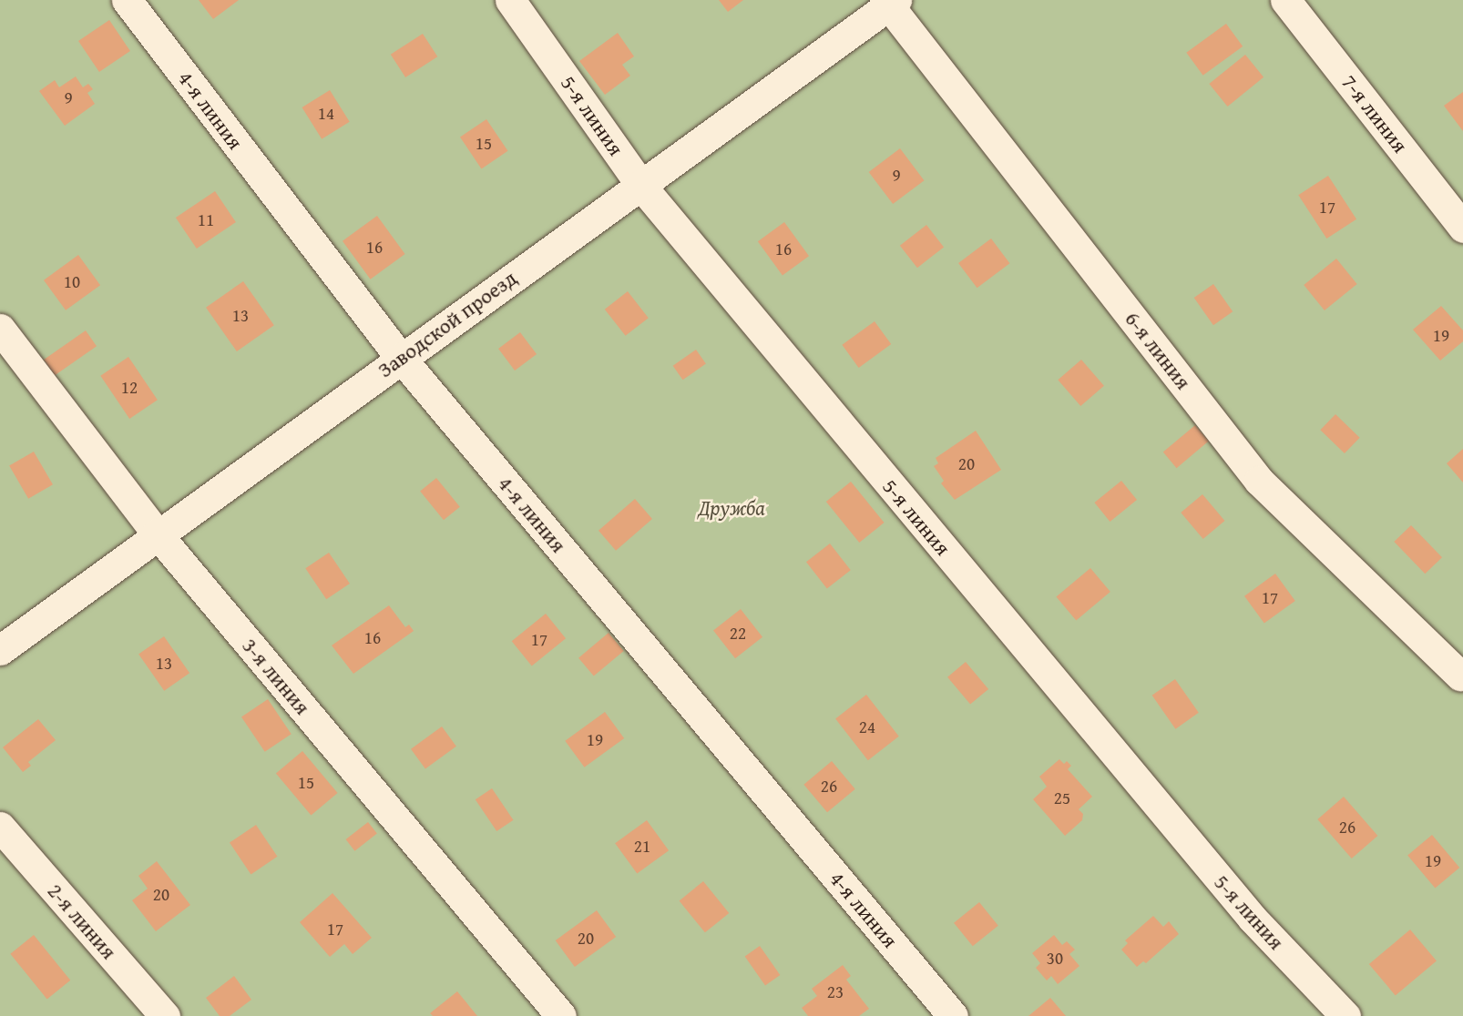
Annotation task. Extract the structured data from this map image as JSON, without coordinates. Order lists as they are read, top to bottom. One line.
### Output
{"streets":{"street":["4-я линия","7-я линия","5-я линия","Заводской проезд","6-я линия","3-я линия","2-я линия"]},"crossings":[["4-я линия","Заводской проезд"],["5-я линия","Заводской проезд"],["Заводской проезд","6-я линия"],["Заводской проезд","3-я линия"]],"parks":["Дружба"],"house_numbers":["9","14","15","9","17","11","16","16","10","13","19","12","20","17","22","16","17","13","24","19","15","26","25","26","21","19","20","17","20","30","23"]}
